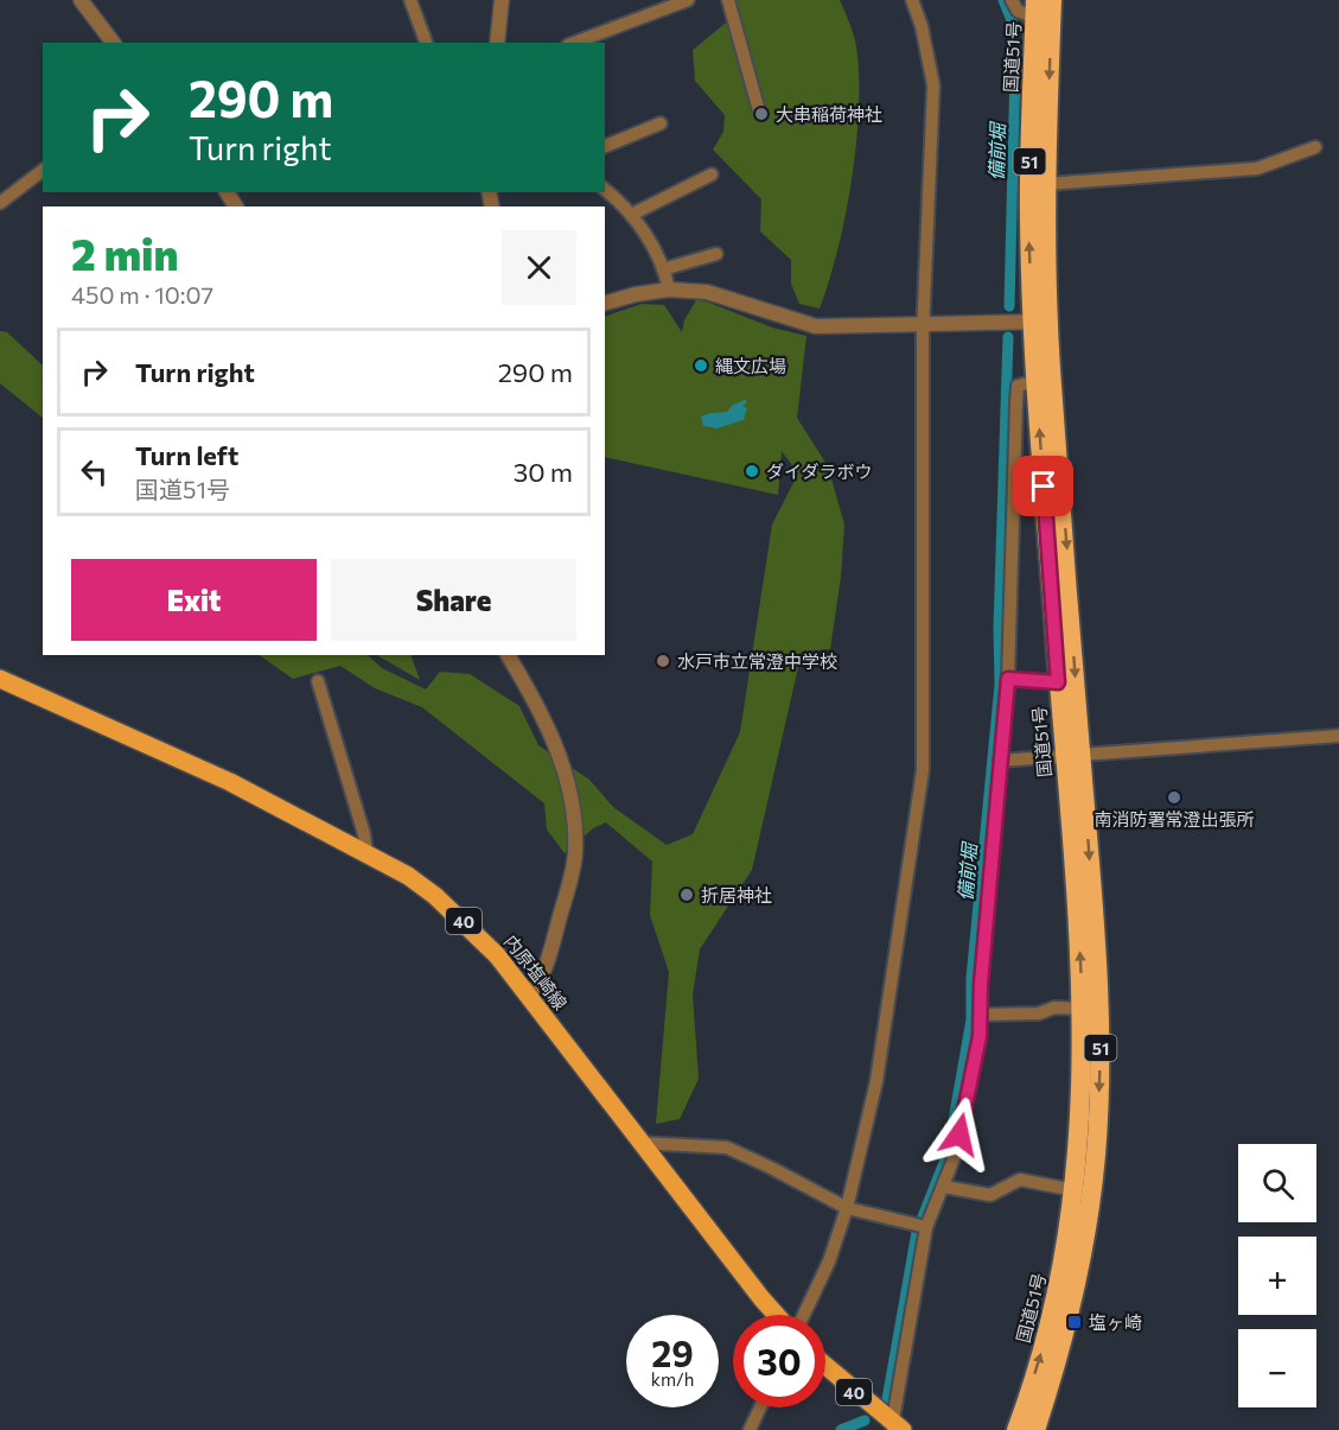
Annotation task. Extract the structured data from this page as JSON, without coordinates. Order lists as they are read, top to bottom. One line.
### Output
{"streets":{"highway":["国道51号","51"],"main road":["40","内原塩崎線"]},"water":["備前堀"],"places":{"other":["大串稲荷神社","縄文広場","ダイダラボウ","水戸市立常澄中学校","南消防署常澄出張所","折居神社"],"transit":["塩ヶ崎"]},"page":{"turn":["290 m","Turn right"],"heading":["2 min","450 m · 10:07"],"list":[{"name":"Turn right","value":"290 m"},{"name":"Turn left","note":"国道51号","value":"30 m"}],"buttons":["Exit","Share"],"map_buttons":["+","−"],"speed":"29 km/h","limit":"30"}}
